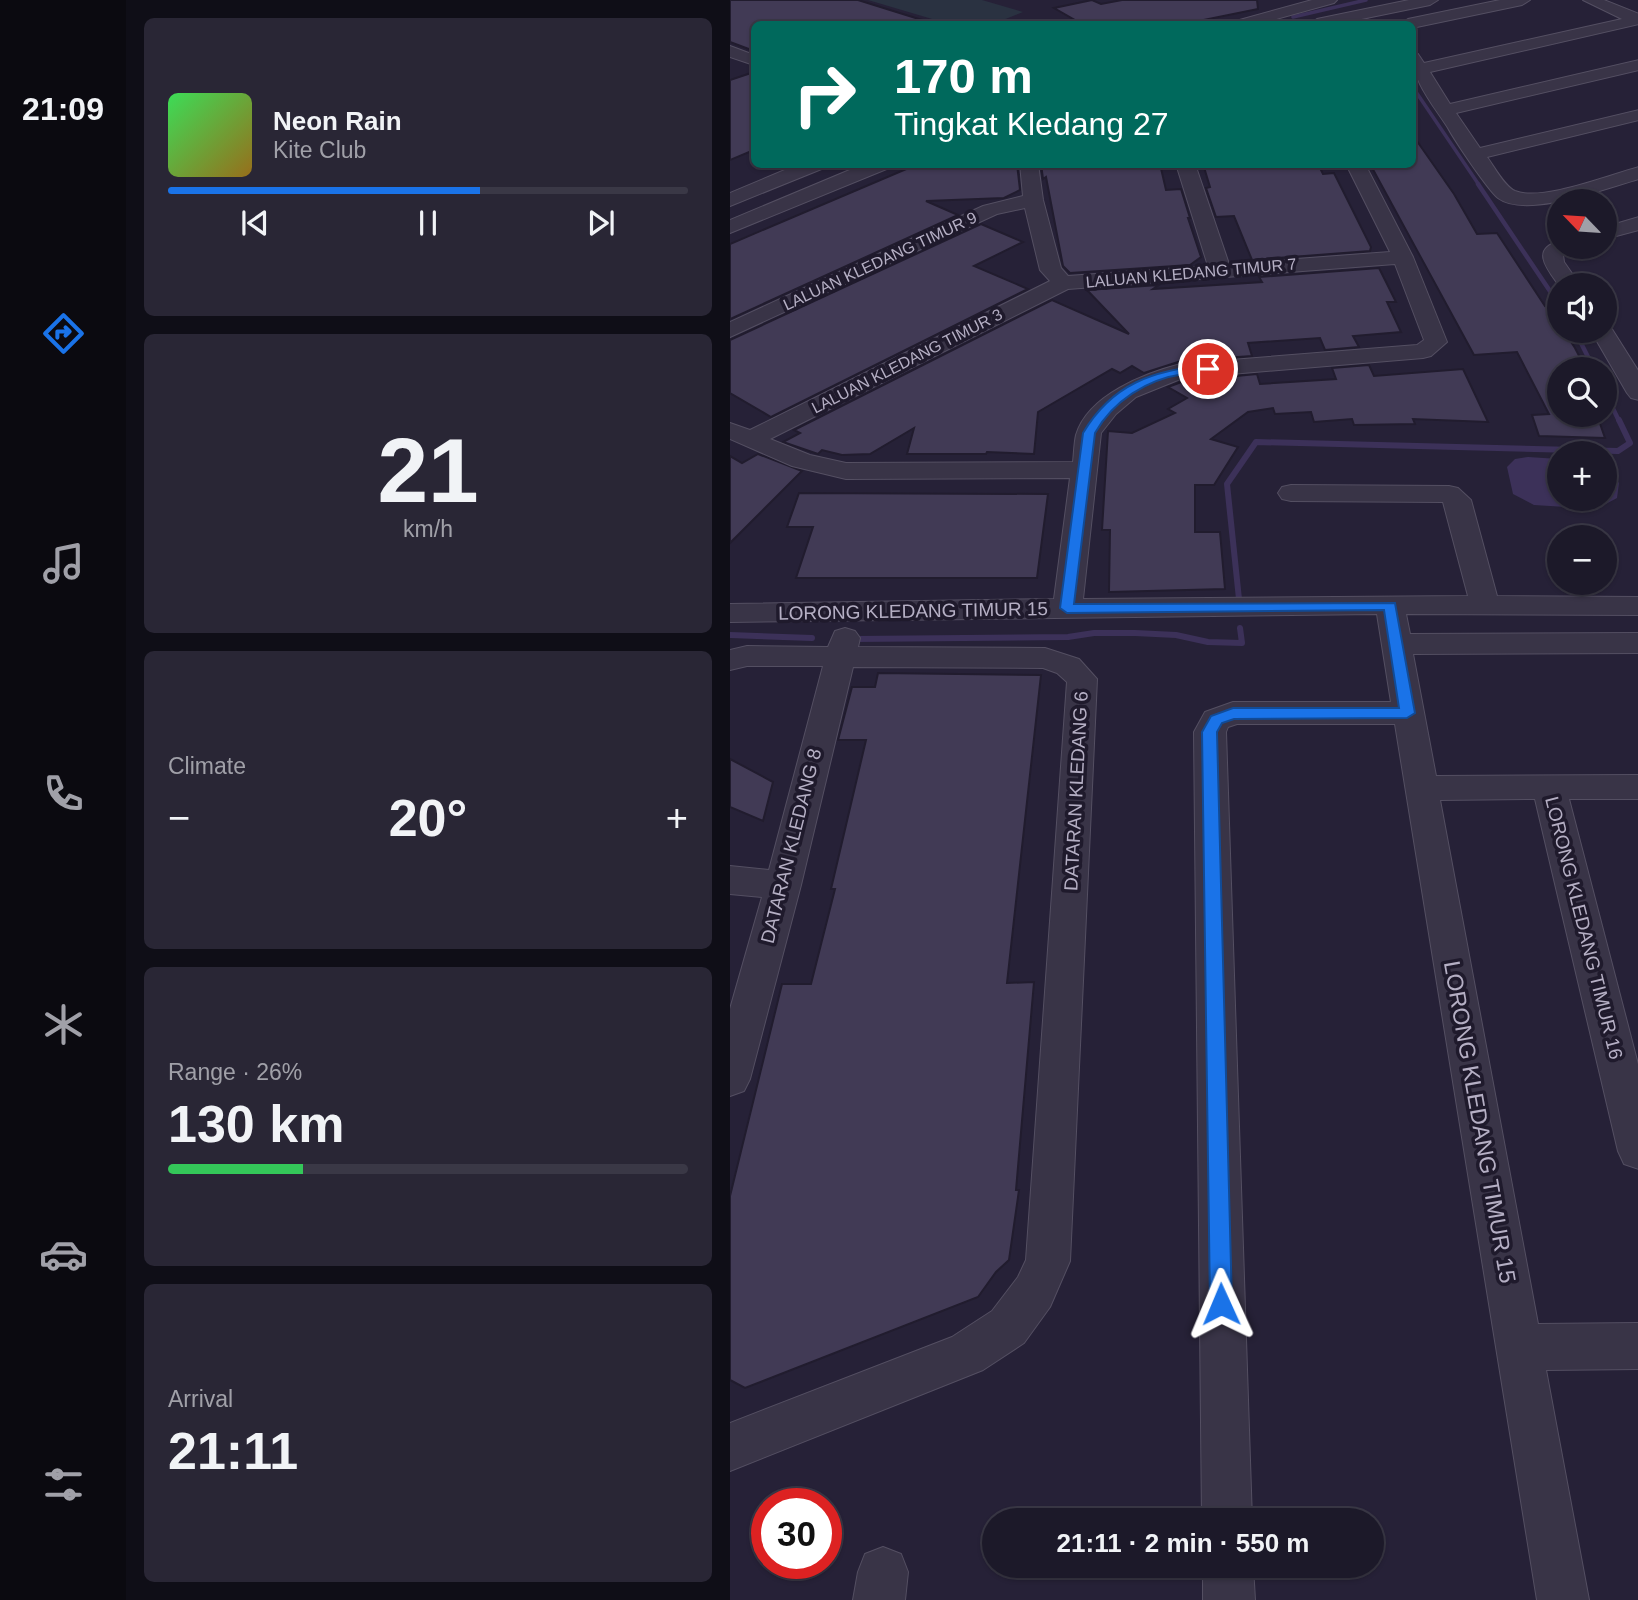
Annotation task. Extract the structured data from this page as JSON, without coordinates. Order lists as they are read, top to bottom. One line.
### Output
{"streets":{"street":["LALUAN KLEDANG TIMUR 9","LALUAN KLEDANG TIMUR 7","LALUAN KLEDANG TIMUR 3","LORONG KLEDANG TIMUR 15","DATARAN KLEDANG 6","DATARAN KLEDANG 8","LORONG KLEDANG TIMUR 16"]},"crossings":[["LALUAN KLEDANG TIMUR 9","LALUAN KLEDANG TIMUR 7"],["LALUAN KLEDANG TIMUR 7","LALUAN KLEDANG TIMUR 3"],["LORONG KLEDANG TIMUR 15","DATARAN KLEDANG 8"],["DATARAN KLEDANG 6","DATARAN KLEDANG 8"]],"north":"top left","page":{"tabs":"21:09","turn":["170 m","Tingkat Kledang 27"],"song":["Neon Rain","Kite Club"],"map_buttons":["+","−"],"tile":[["21","km/h"],"Climate",["Range · 26%","130 km"],["Arrival","21:11"]],"heat":["−","20°","+"],"limit":"30","trip":"21:11 · 2 min · 550 m"}}
